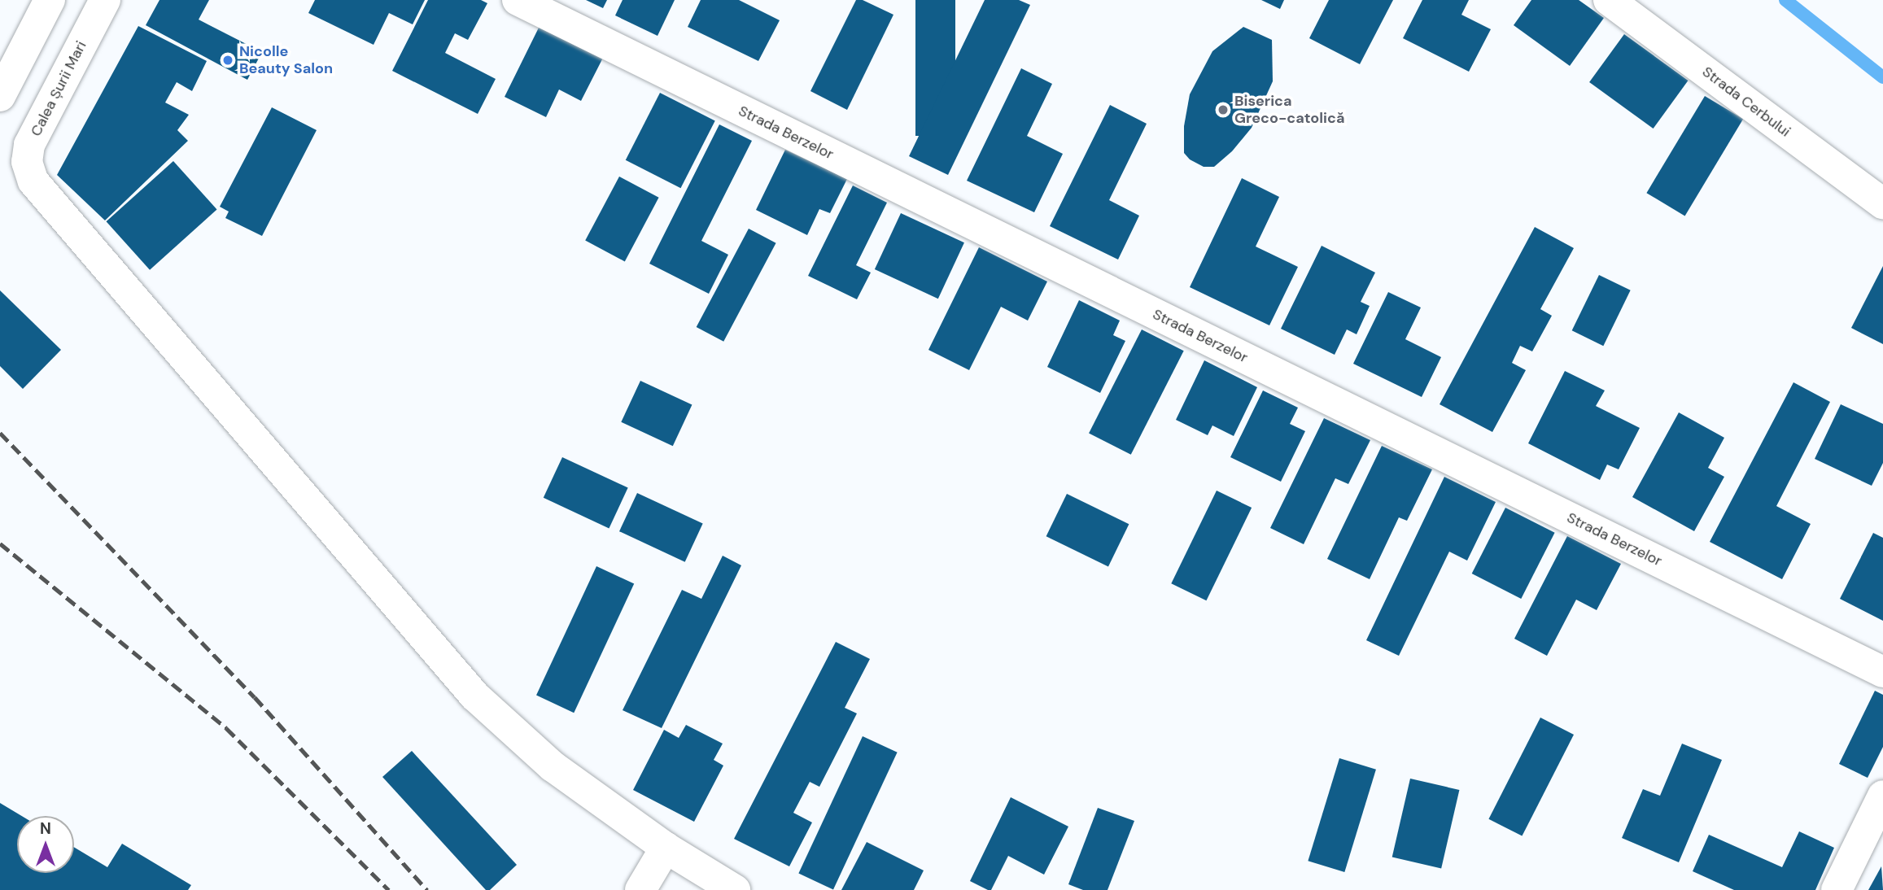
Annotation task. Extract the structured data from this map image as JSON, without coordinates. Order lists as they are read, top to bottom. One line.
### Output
{"streets":{"street":["Calea Șurii Mari","Strada Cerbului","Strada Berzelor"]},"places":["Nicolle Beauty Salon","Biserica Greco-catolică"],"north":"top"}
